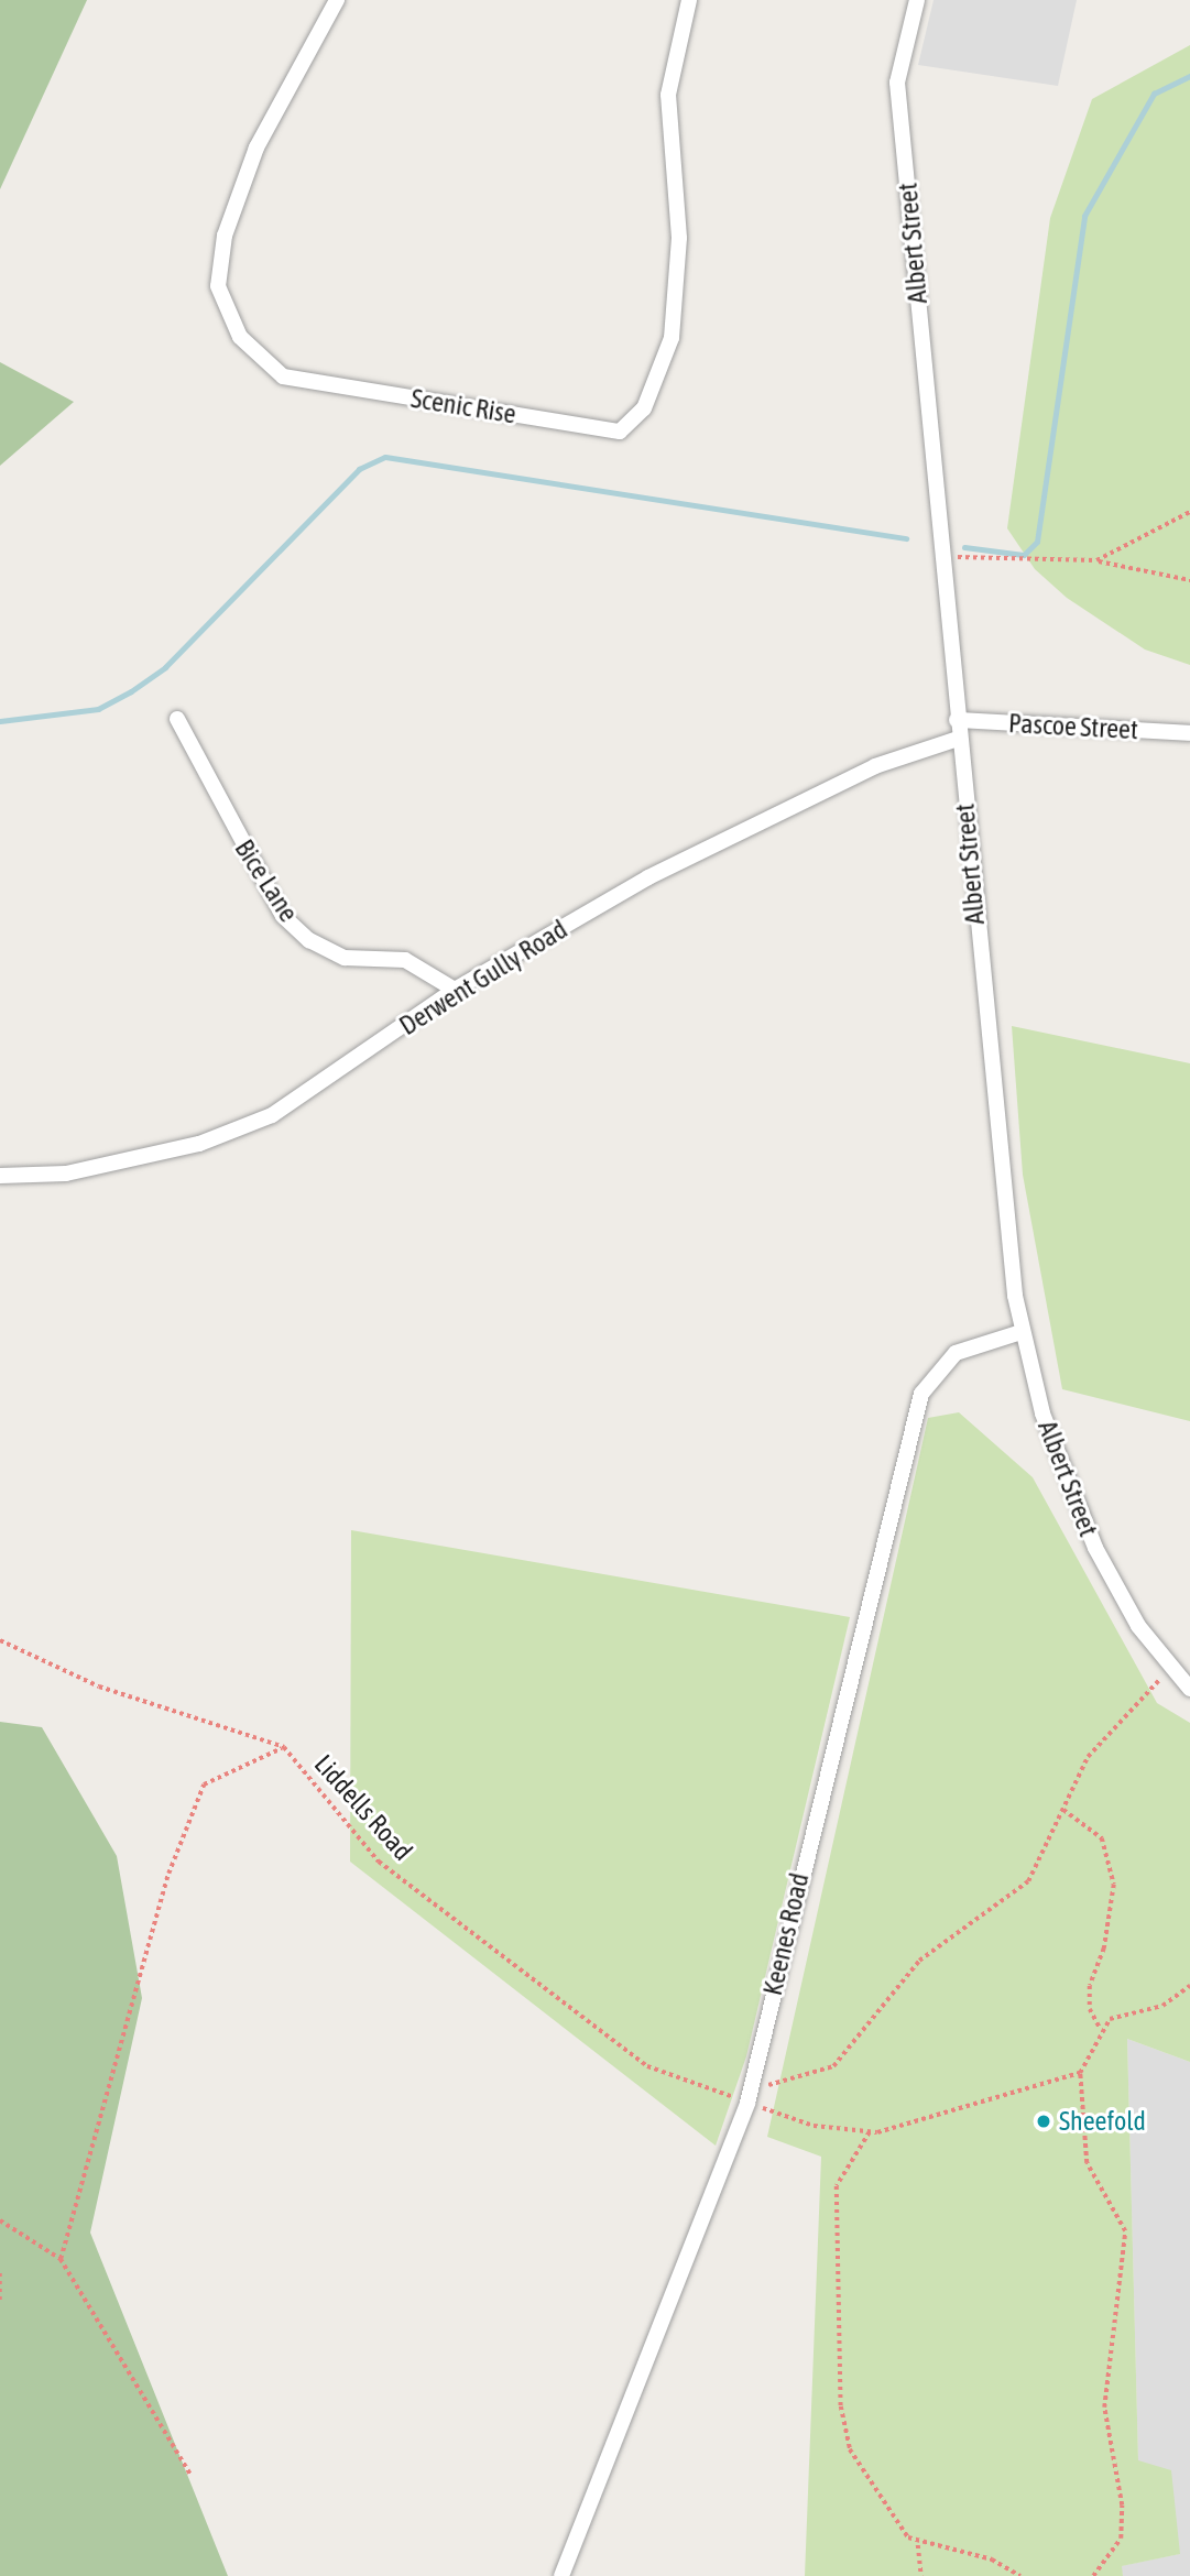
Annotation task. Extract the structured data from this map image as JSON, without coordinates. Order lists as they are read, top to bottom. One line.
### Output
{"streets":{"street":["Albert Street","Scenic Rise","Pascoe Street","Bice Lane","Derwent Gully Road","Keenes Road"],"path":["Liddells Road"]},"crossings":[["Albert Street","Pascoe Street"],["Albert Street","Derwent Gully Road"],["Albert Street","Keenes Road"],["Bice Lane","Derwent Gully Road"],["Liddells Road","Keenes Road"]],"places":["Sheefold"]}
